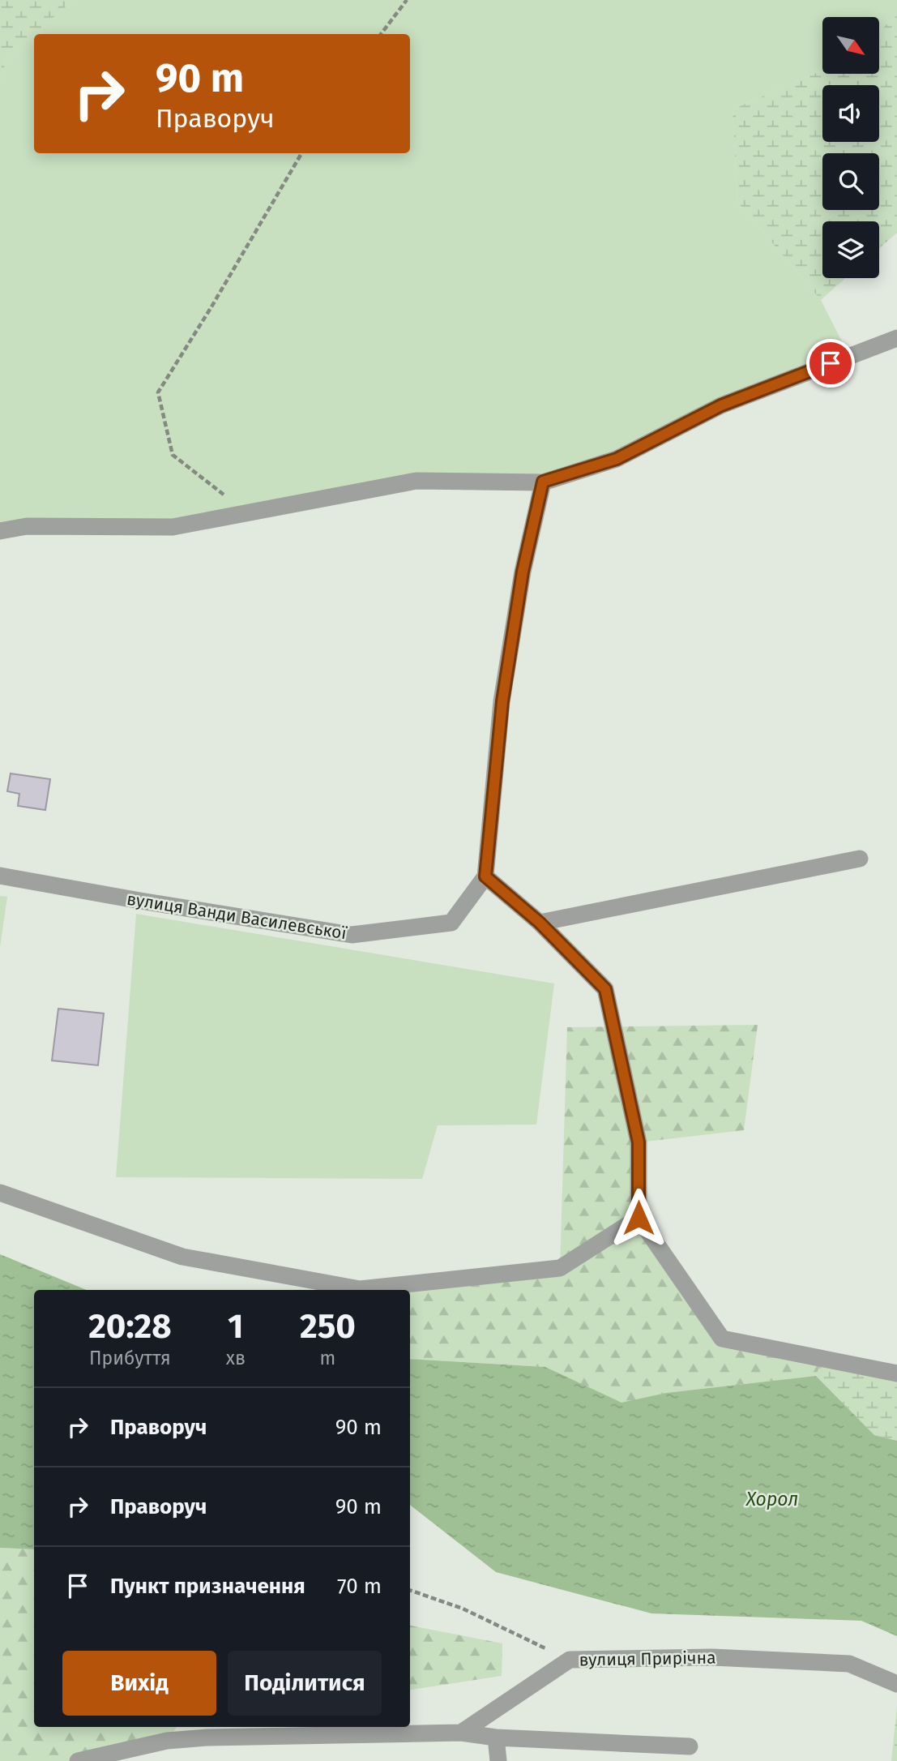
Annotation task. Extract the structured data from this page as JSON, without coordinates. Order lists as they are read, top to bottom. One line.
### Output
{"streets":{"street":["вулиця Ванди Василевської","вулиця Прирічна"]},"water":["Хорол"],"north":"bottom right","page":{"turn":["90 m","Праворуч"],"eta":["20:28","Прибуття","1","хв","250","m"],"list":[{"name":"Праворуч","value":"90 m"},{"name":"Праворуч","value":"90 m"},{"name":"Пункт призначення","value":"70 m"}],"buttons":["Вихід","Поділитися"]}}
